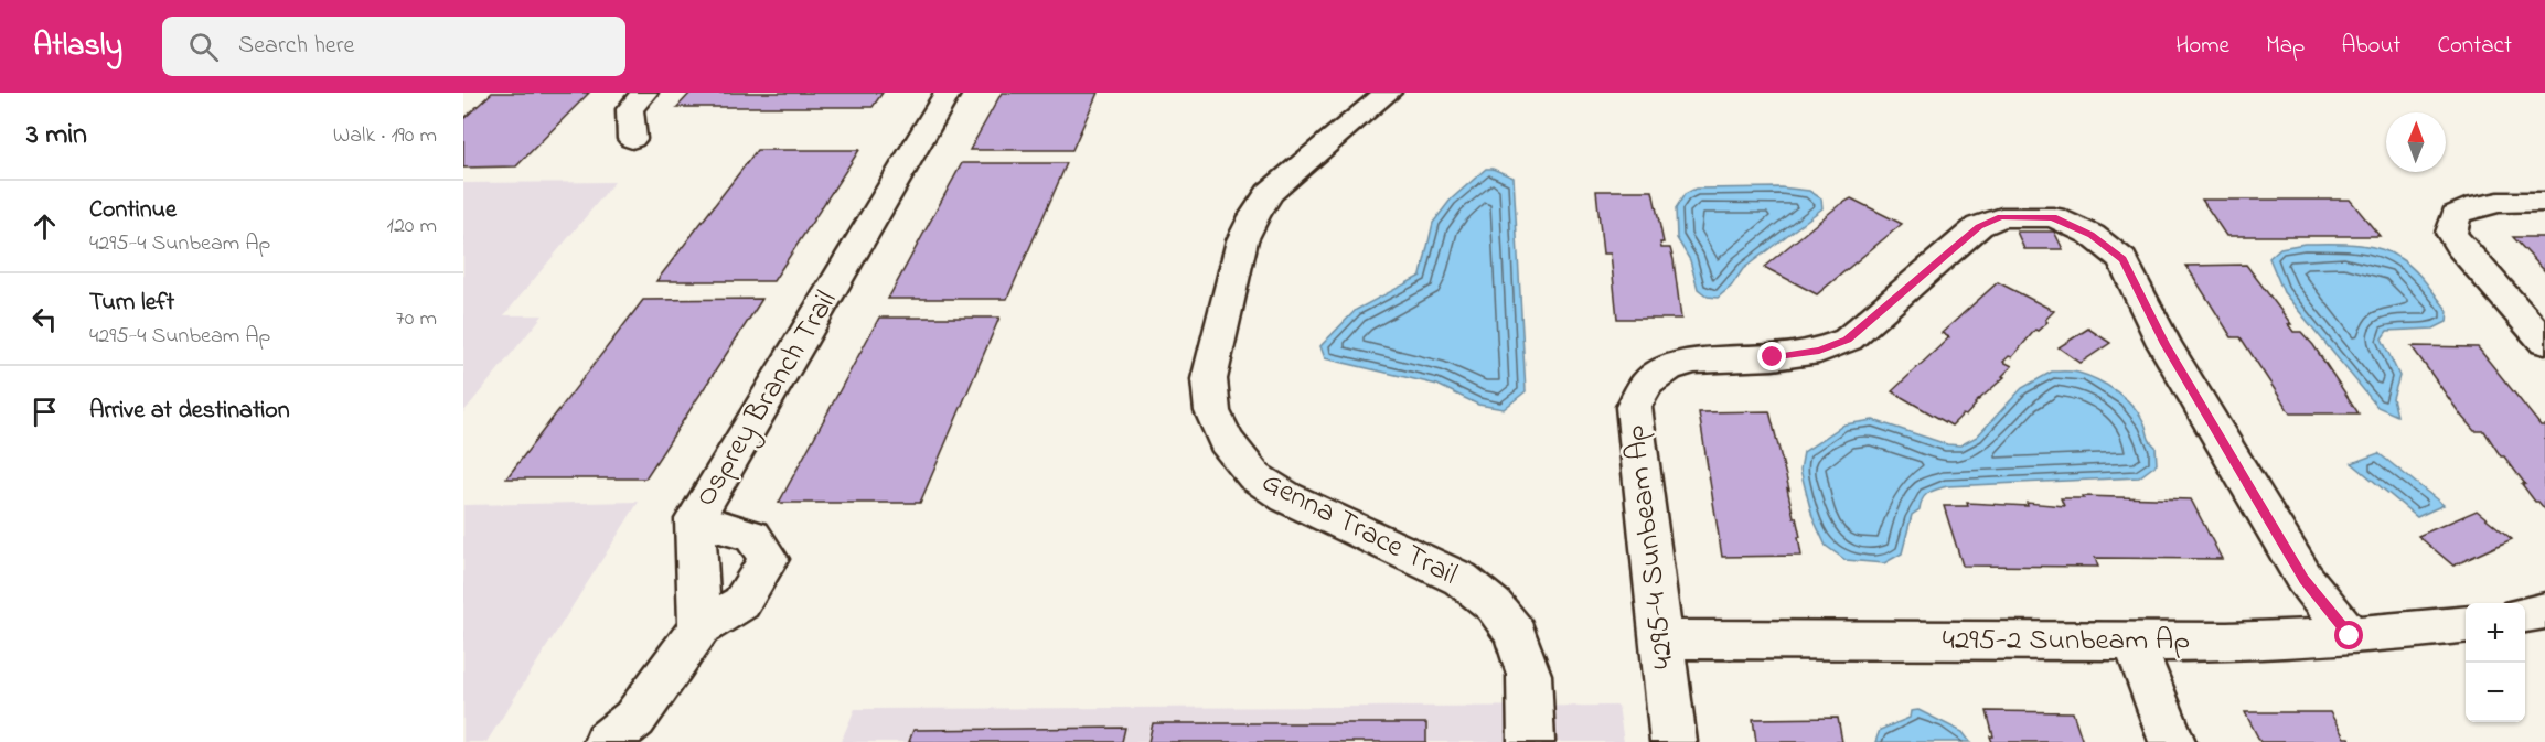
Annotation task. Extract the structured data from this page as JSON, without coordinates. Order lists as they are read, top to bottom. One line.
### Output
{"streets":{"street":["Osprey Branch Trail","Genna Trace Trail","4295-4 Sunbeam Ap","4295-2 Sunbeam Ap"]},"crossings":[["4295-4 Sunbeam Ap","4295-2 Sunbeam Ap"]],"north":"top","page":{"header":"Atlasly","search":"Search here","nav":["Home","Map","About","Contact"],"heading":["3 min","Walk · 190 m"],"list":[["Continue","4295-4 Sunbeam Ap","120 m"],["Turn left","4295-4 Sunbeam Ap","70 m"],"Arrive at destination"],"map_buttons":["+","−"]}}
